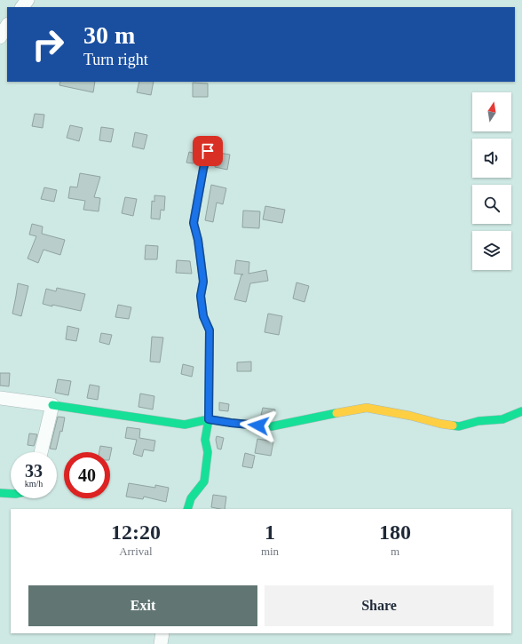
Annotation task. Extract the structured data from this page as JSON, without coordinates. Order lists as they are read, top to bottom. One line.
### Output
{"north":"top","page":{"turn":["30 m","Turn right"],"speed":"33 km/h","limit":"40","eta":["12:20","Arrival","1","min","180","m"],"buttons":["Exit","Share"]}}
